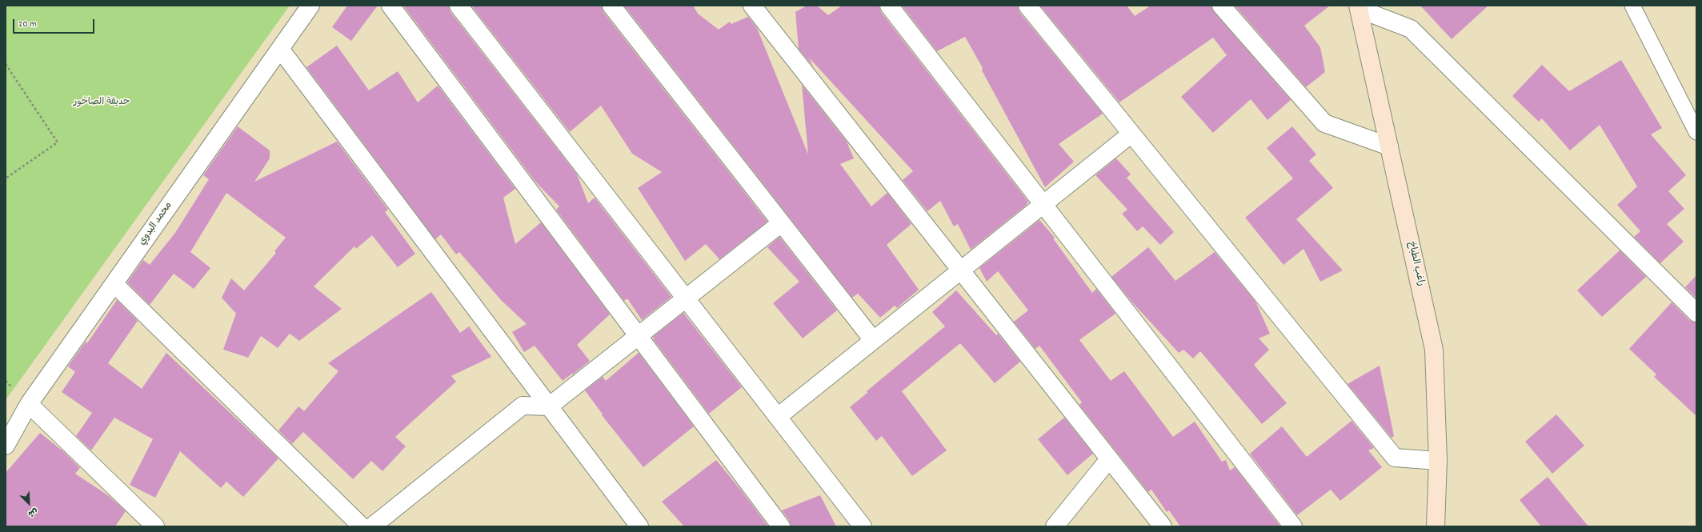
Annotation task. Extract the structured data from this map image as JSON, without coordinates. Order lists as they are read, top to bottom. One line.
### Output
{"streets":{"main road":["راغب الطباخ"],"street":["محمد البدوي"]},"parks":["حديقة الصاخور"],"scale_bar":"20 m","north":"bottom right"}
